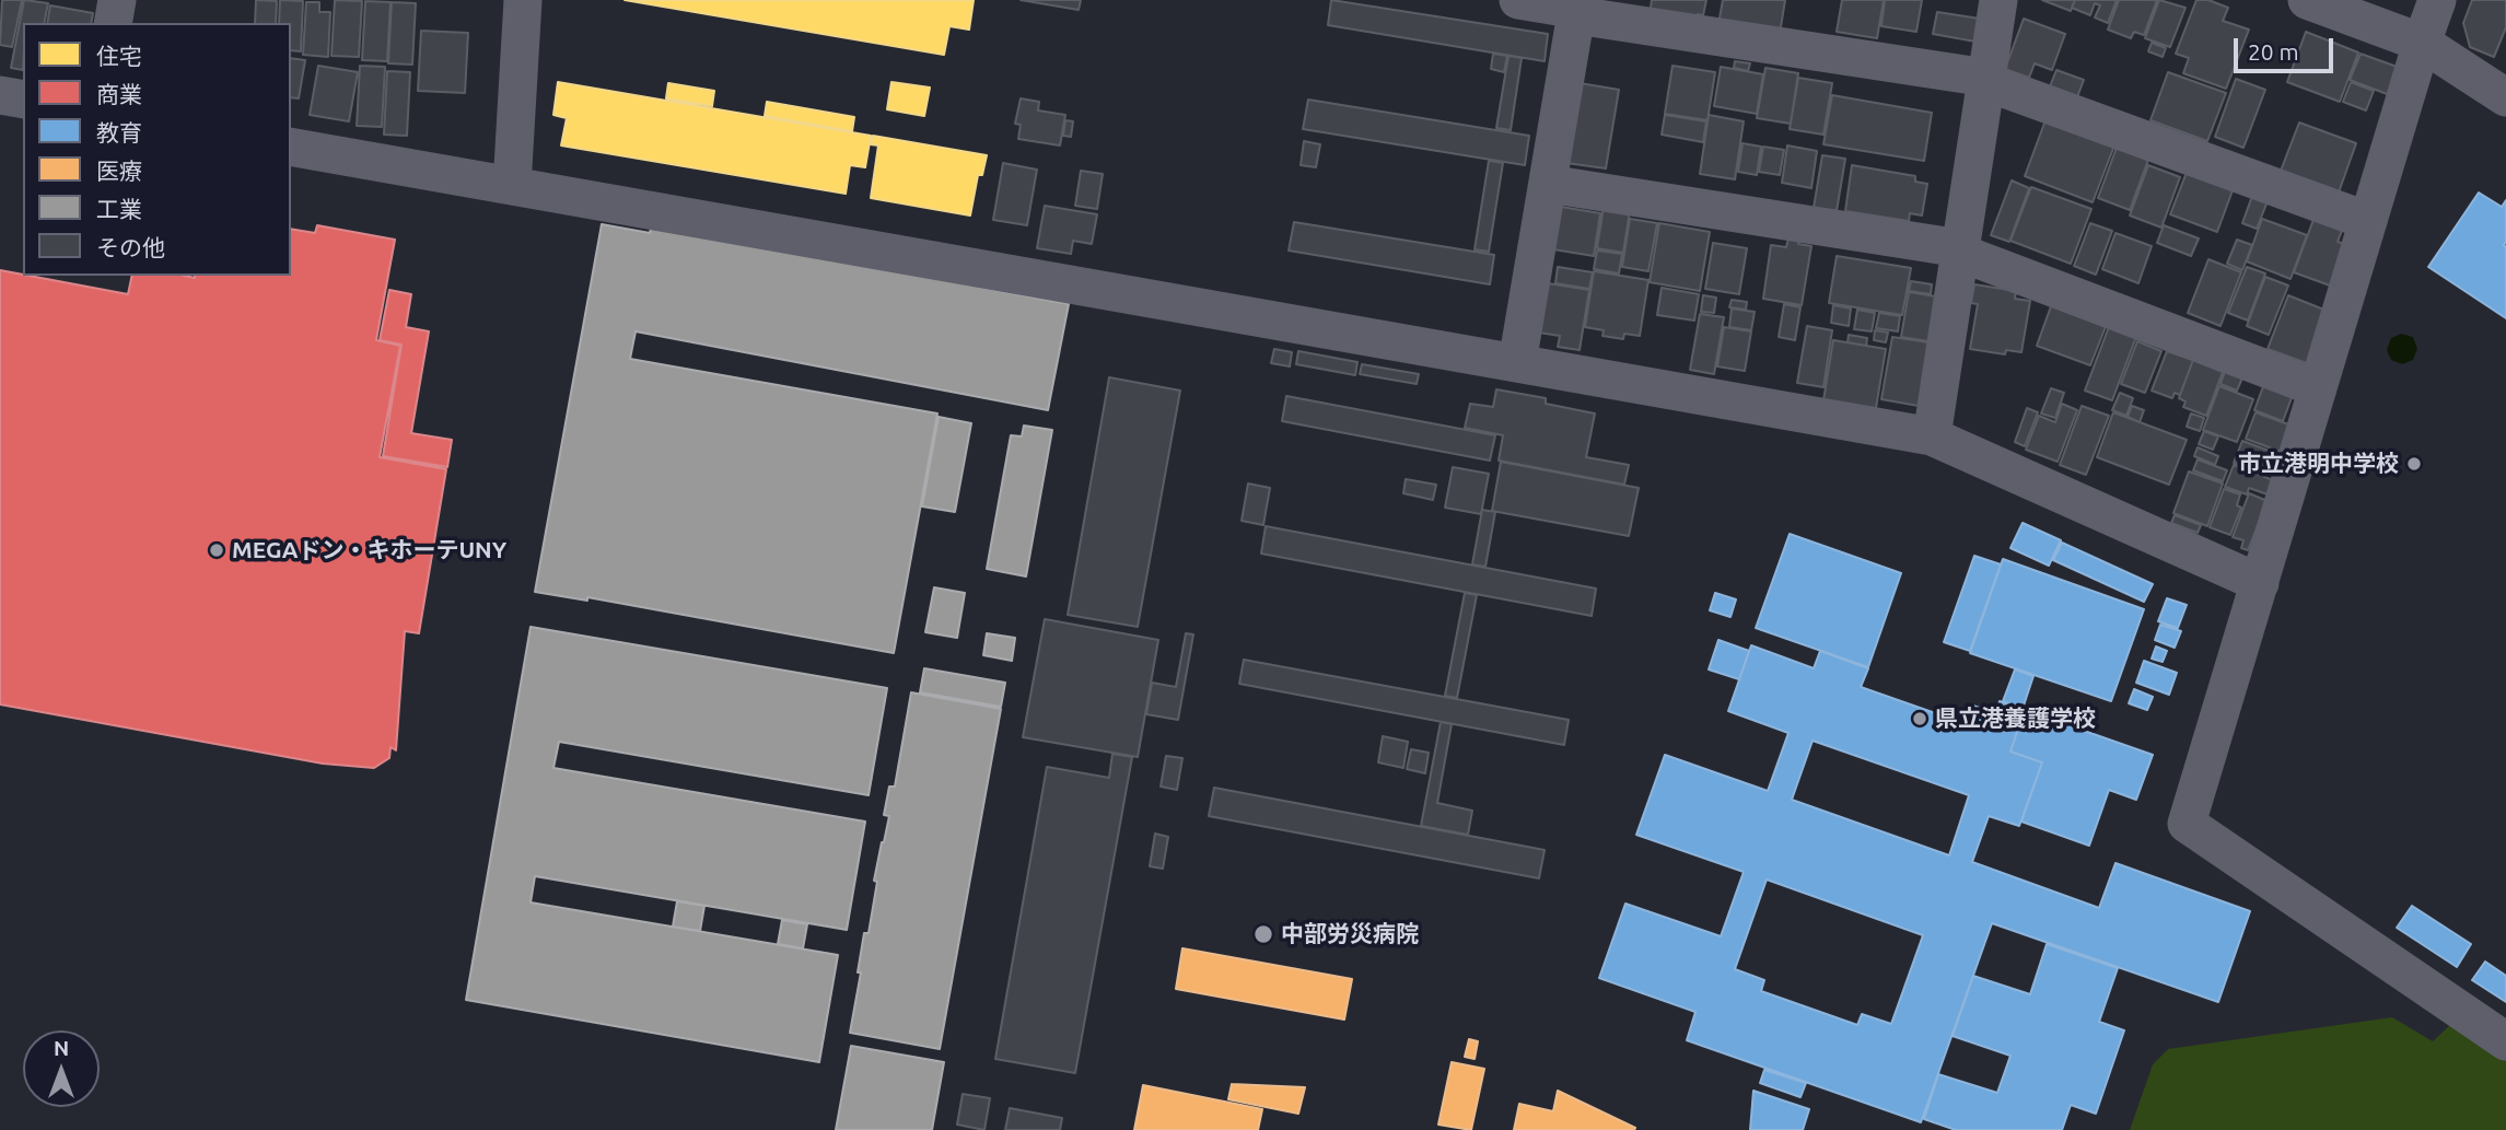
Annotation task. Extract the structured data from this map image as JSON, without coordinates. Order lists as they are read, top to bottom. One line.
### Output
{"places":["市立港明中学校","MEGAドン・キホーテUNY","県立港養護学校","中部労災病院"],"legend":["住宅","商業","教育","医療","工業","その他"],"scale_bar":"20 m","north":"top"}
